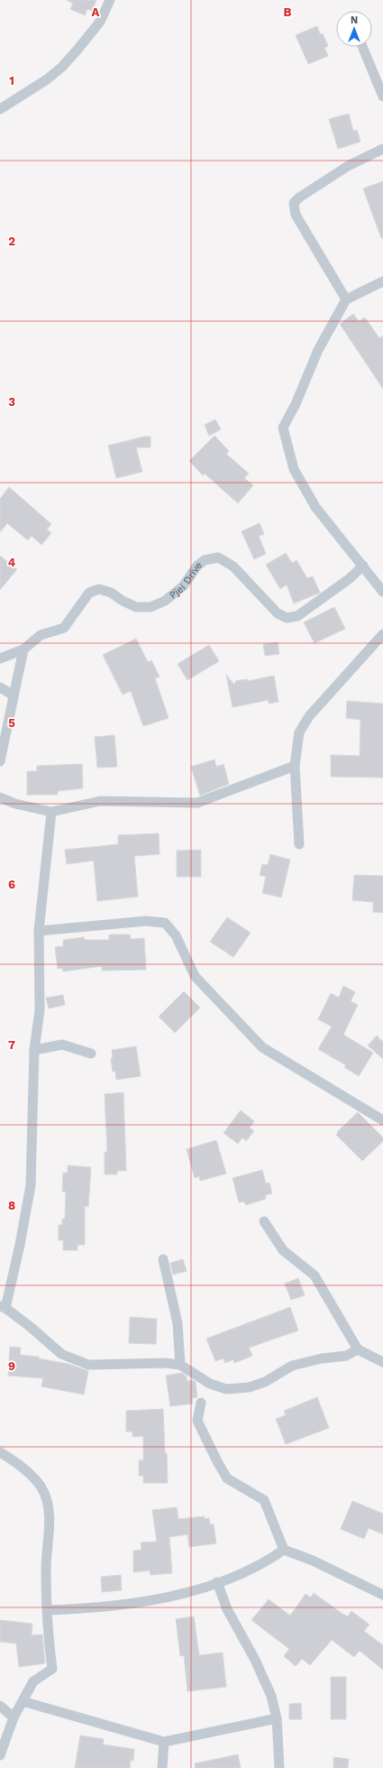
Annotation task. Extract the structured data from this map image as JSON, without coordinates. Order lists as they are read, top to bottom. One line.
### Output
{"streets":{"street":["Pjei Drive"]},"north":"top","grid":{"columns":["A","B"],"rows":["1","2","3","4","5","6","7","8","9"]}}
